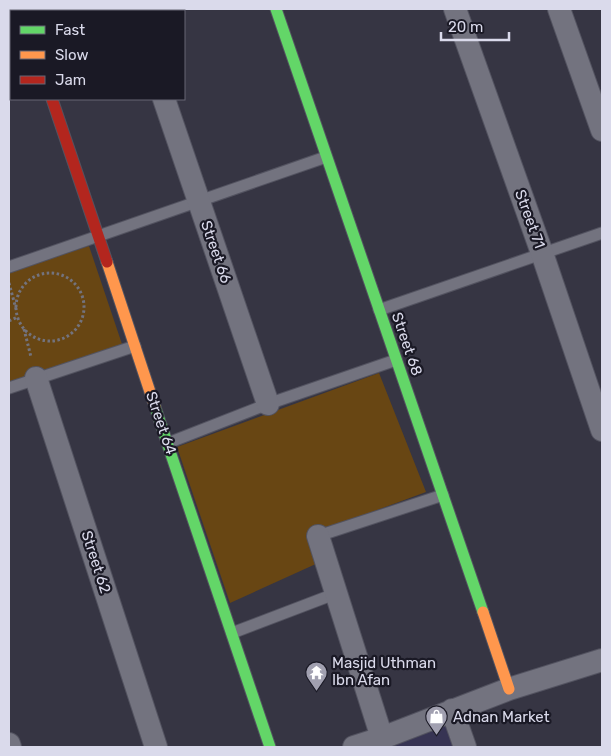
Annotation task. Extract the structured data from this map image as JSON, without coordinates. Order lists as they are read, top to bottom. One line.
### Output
{"streets":{"street":["Street 71","Street 66","Street 68","Street 64","Street 62"]},"places":{"temple":["Masjid Uthman Ibn Afan"],"shop":["Adnan Market"]},"legend":["Fast","Slow","Jam"],"scale_bar":"20 m"}
